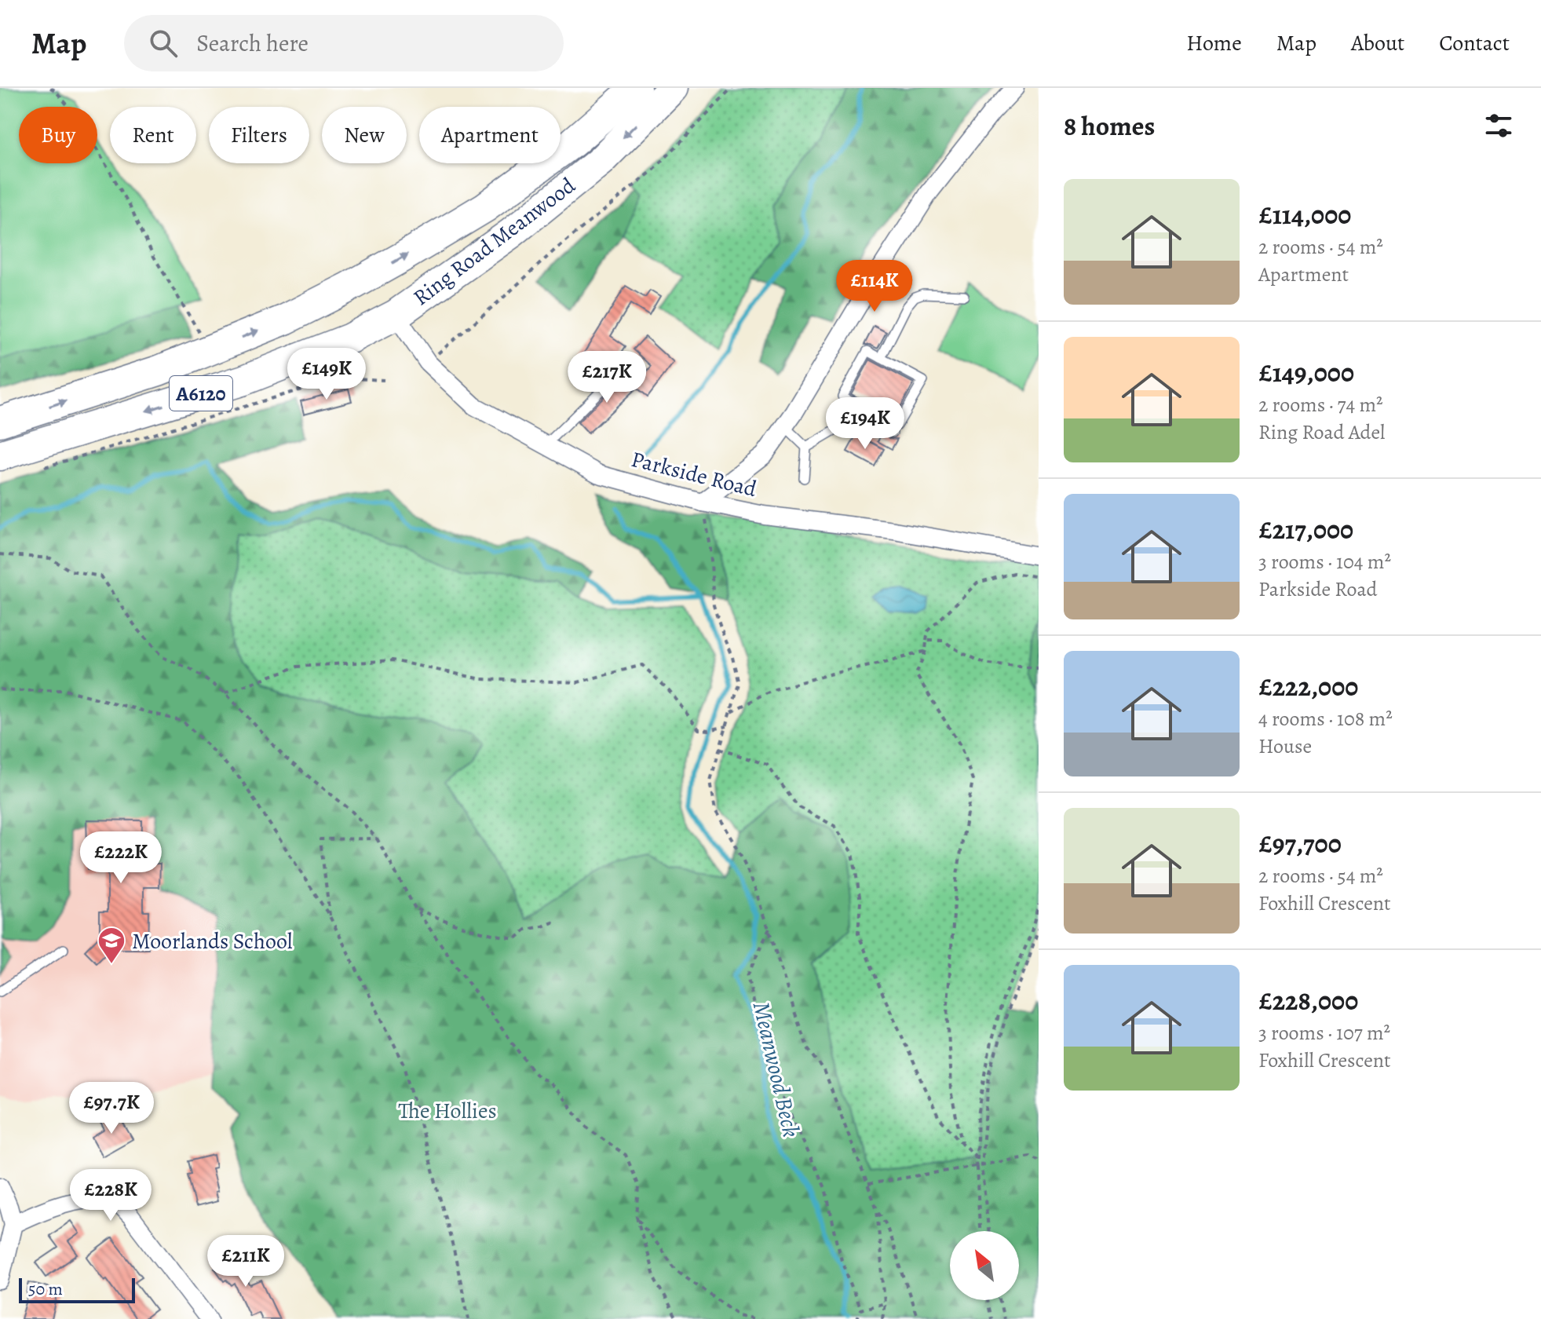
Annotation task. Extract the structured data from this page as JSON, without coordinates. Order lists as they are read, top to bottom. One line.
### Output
{"streets":{"highway":["Ring Road Meanwood","A6120"],"street":["Parkside Road"]},"crossings":[["Ring Road Meanwood","A6120"],["Ring Road Meanwood","Parkside Road"],["A6120","Parkside Road"]],"water":["Meanwood Beck"],"parks":["The Hollies"],"places":{"school or university":["Moorlands School"]},"scale_bar":"50 m","north":"top left","page":{"header":"Map","search":"Search here","nav":["Home","Map","About","Contact"],"heading":"8 homes","chip":["Buy","Rent","Filters","New","Apartment"],"list":[{"name":"£114,000","note":"2 rooms · 54 m² · Apartment"},{"name":"£149,000","note":"2 rooms · 74 m² · Ring Road Adel"},{"name":"£217,000","note":"3 rooms · 104 m² · Parkside Road"},{"name":"£222,000","note":"4 rooms · 108 m² · House"},{"name":"£97,700","note":"2 rooms · 54 m² · Foxhill Crescent"},{"name":"£228,000","note":"3 rooms · 107 m² · Foxhill Crescent"}],"price":["£114K","£149K","£217K","£194K","£222K","£97.7K","£228K","£211K"],"scale":"50 m"}}
